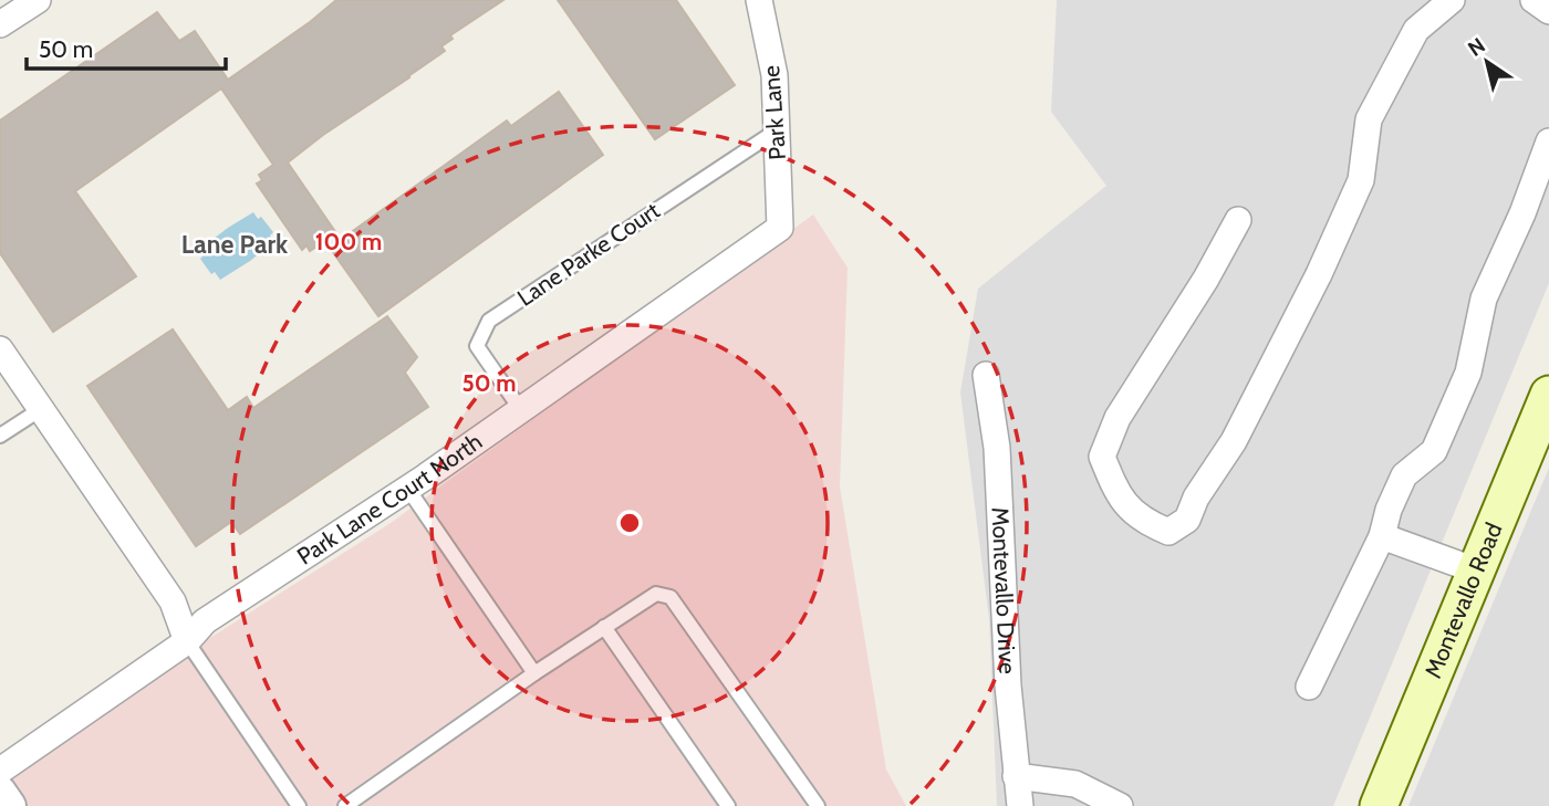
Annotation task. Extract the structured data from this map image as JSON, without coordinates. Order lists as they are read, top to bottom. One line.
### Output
{"streets":{"main road":["Montevallo Road"],"street":["Park Lane","Park Lane Court North","Montevallo Drive"],"lane":["Lane Parke Court"]},"crossings":[["Park Lane","Lane Parke Court"],["Park Lane","Park Lane Court North"],["Lane Parke Court","Park Lane Court North"]],"districts":["Lane Park"],"scale_bar":"50 m","north":"top left","rings":["100 m","50 m"]}
